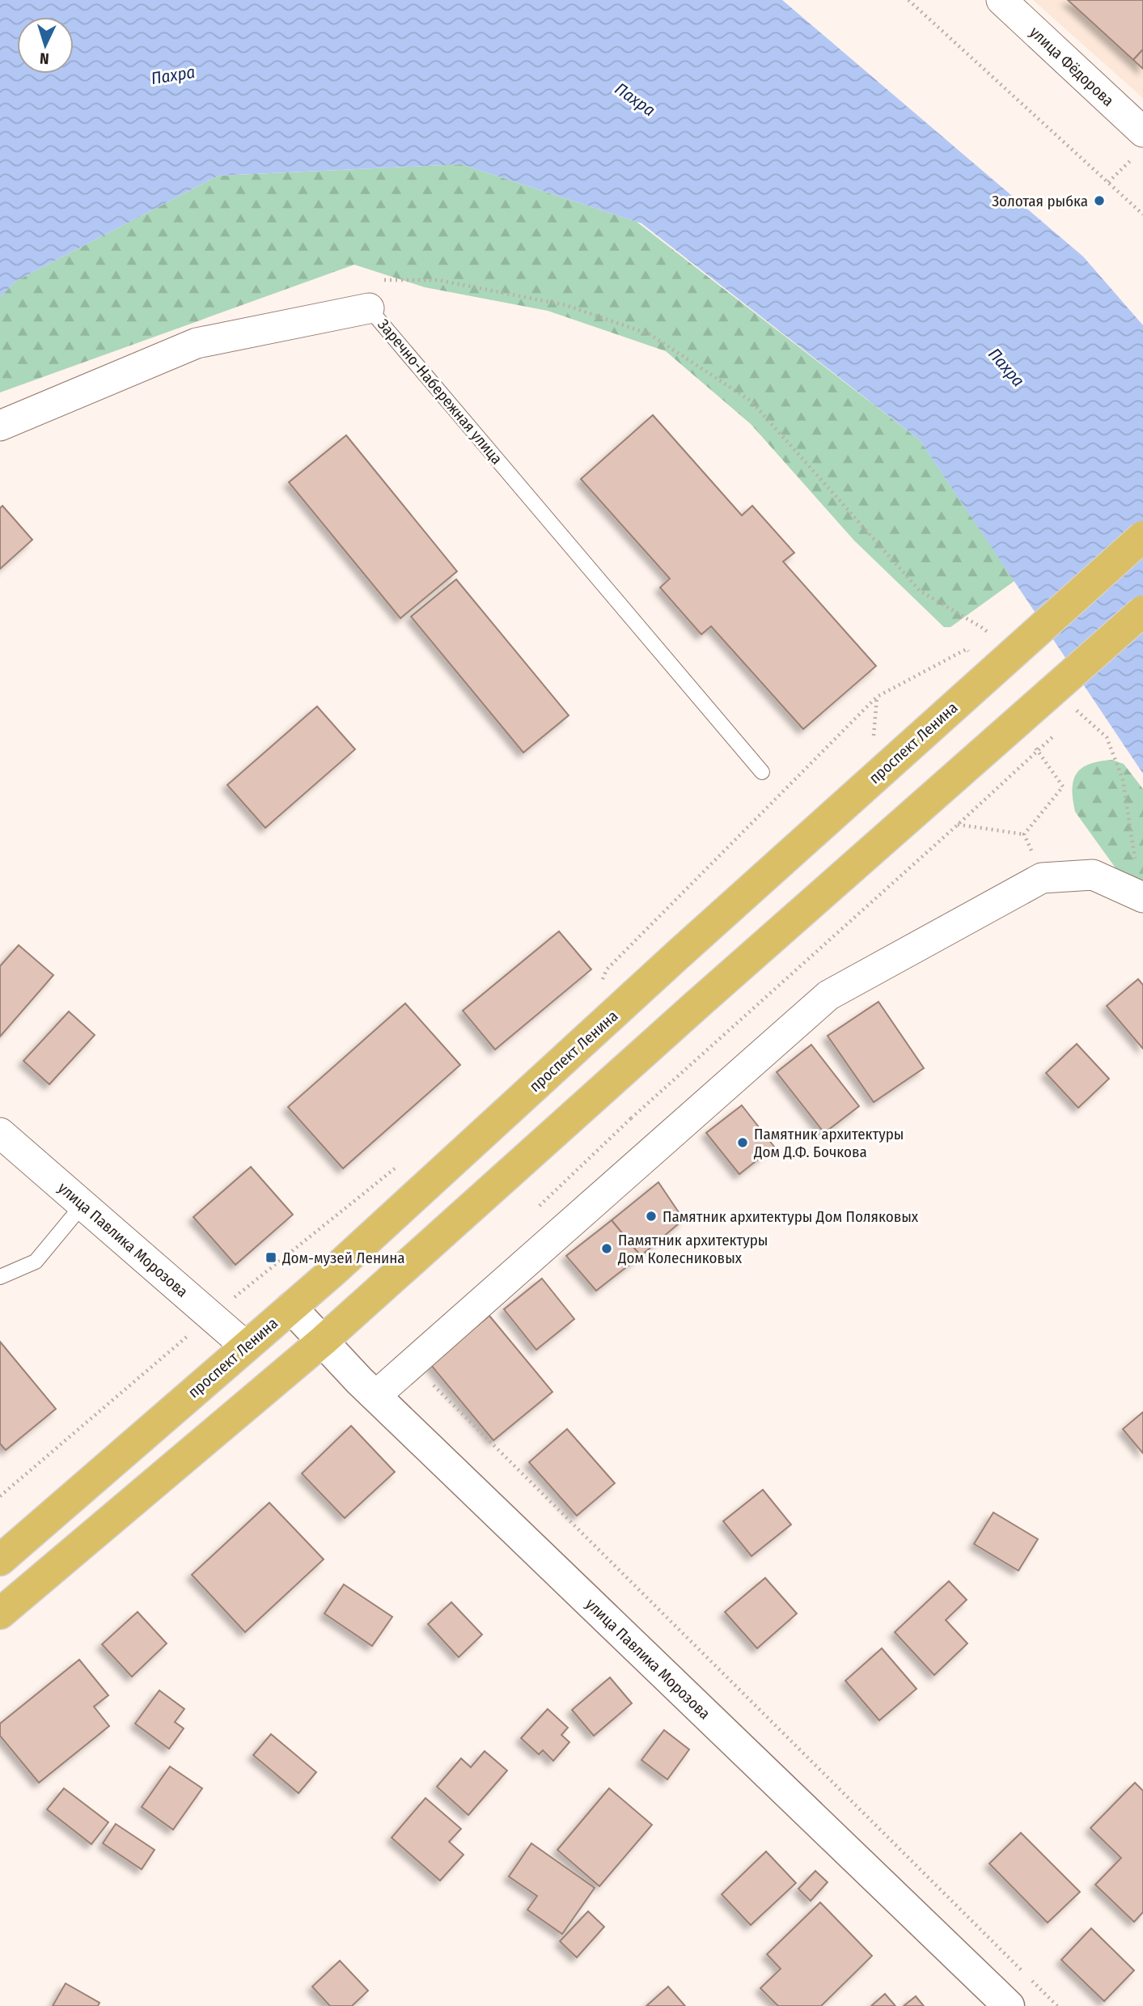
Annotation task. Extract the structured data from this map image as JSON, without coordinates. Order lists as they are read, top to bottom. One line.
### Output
{"streets":{"main road":["проспект Ленина"],"street":["улица Фёдорова","Заречно-Набережная улица","улица Павлика Морозова"]},"crossings":[["проспект Ленина","улица Павлика Морозова"]],"water":["Пахра"],"places":{"other":["Золотая рыбка","Памятник архитектуры Дом Д.Ф. Бочкова","Памятник архитектуры Дом Поляковых","Памятник архитектуры Дом Колесниковых"],"transit":["Дом-музей Ленина"]},"north":"bottom"}
